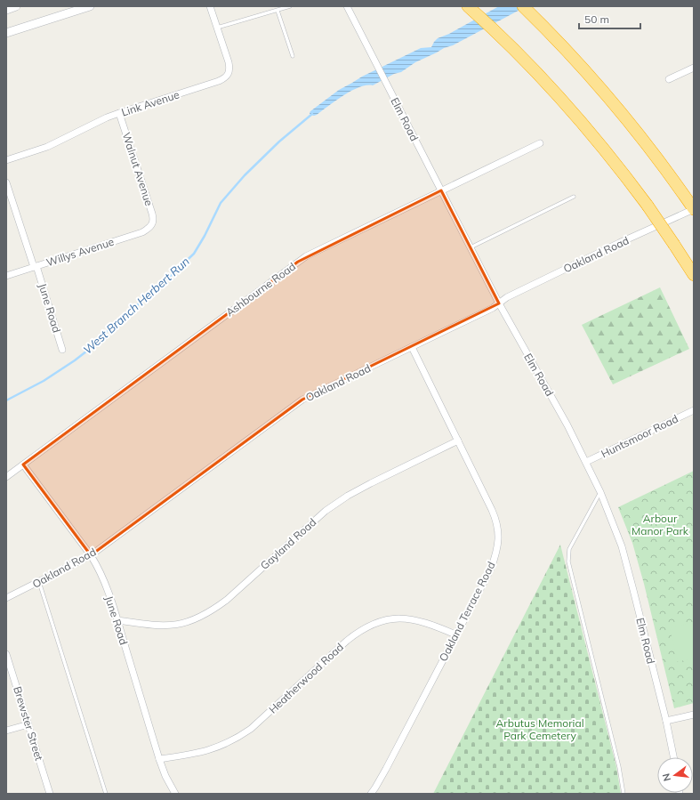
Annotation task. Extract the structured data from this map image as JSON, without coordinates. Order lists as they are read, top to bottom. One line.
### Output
{"streets":{"street":["Link Avenue","Elm Road","Walnut Avenue","Willys Avenue","Oakland Road","Ashbourne Road","June Road","Huntsmoor Road","Gayland Road","Oakland Terrace Road","Heatherwood Road","Brewster Street"]},"crossings":[["Link Avenue","Walnut Avenue"],["Elm Road","Oakland Road"],["Elm Road","Ashbourne Road"],["Elm Road","Huntsmoor Road"],["Walnut Avenue","Willys Avenue"],["Willys Avenue","June Road"],["Oakland Road","June Road"],["Oakland Road","Oakland Terrace Road"],["Ashbourne Road","June Road"],["June Road","Gayland Road"],["June Road","Heatherwood Road"],["Gayland Road","Oakland Terrace Road"],["Oakland Terrace Road","Heatherwood Road"]],"water":["West Branch Herbert Run"],"parks":["Arbour Manor Park","Arbutus Memorial Park Cemetery"],"scale_bar":"50 m","north":"left"}
